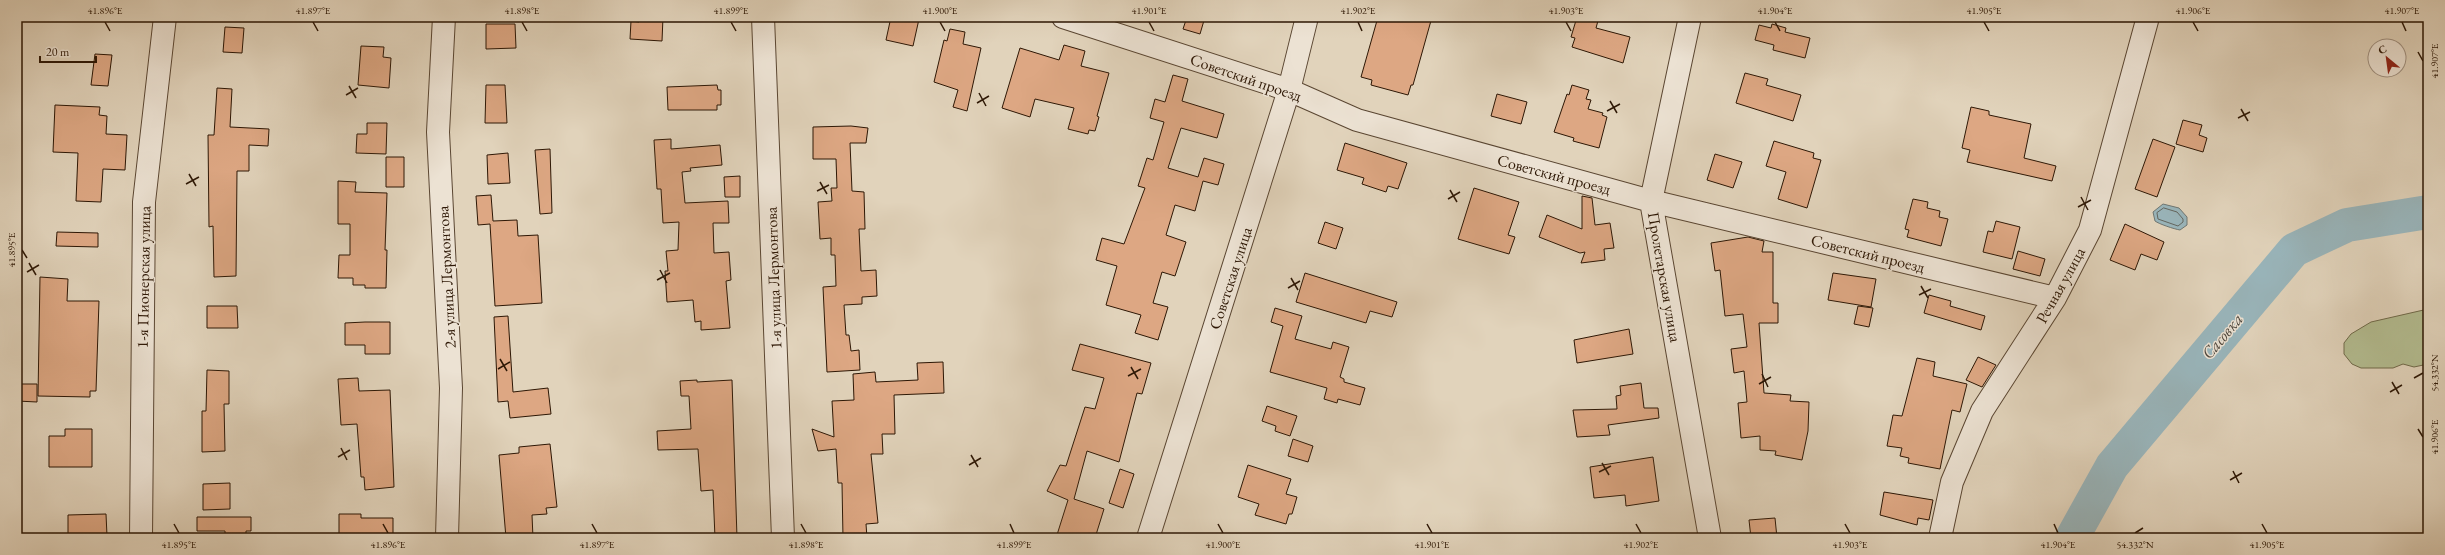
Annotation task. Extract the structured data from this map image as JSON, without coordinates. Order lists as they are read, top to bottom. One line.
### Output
{"streets":{"street":["Советский проезд","1-я Пионерская улица","2-я улица Лермонтова","Пролетарская улица","1-я улица Лермонтова","Советская улица","Речная улица"]},"crossings":[["Советский проезд","Пролетарская улица"],["Советский проезд","Советская улица"],["Советский проезд","Речная улица"]],"water":["Сасовка"],"scale_bar":"20 m","north":"top left","coordinates":["41.896°E","41.897°E","41.898°E","41.899°E","41.900°E","41.901°E","41.902°E","41.903°E","41.904°E","41.905°E","41.906°E","41.907°E","41.895°E","54.332°N"]}
